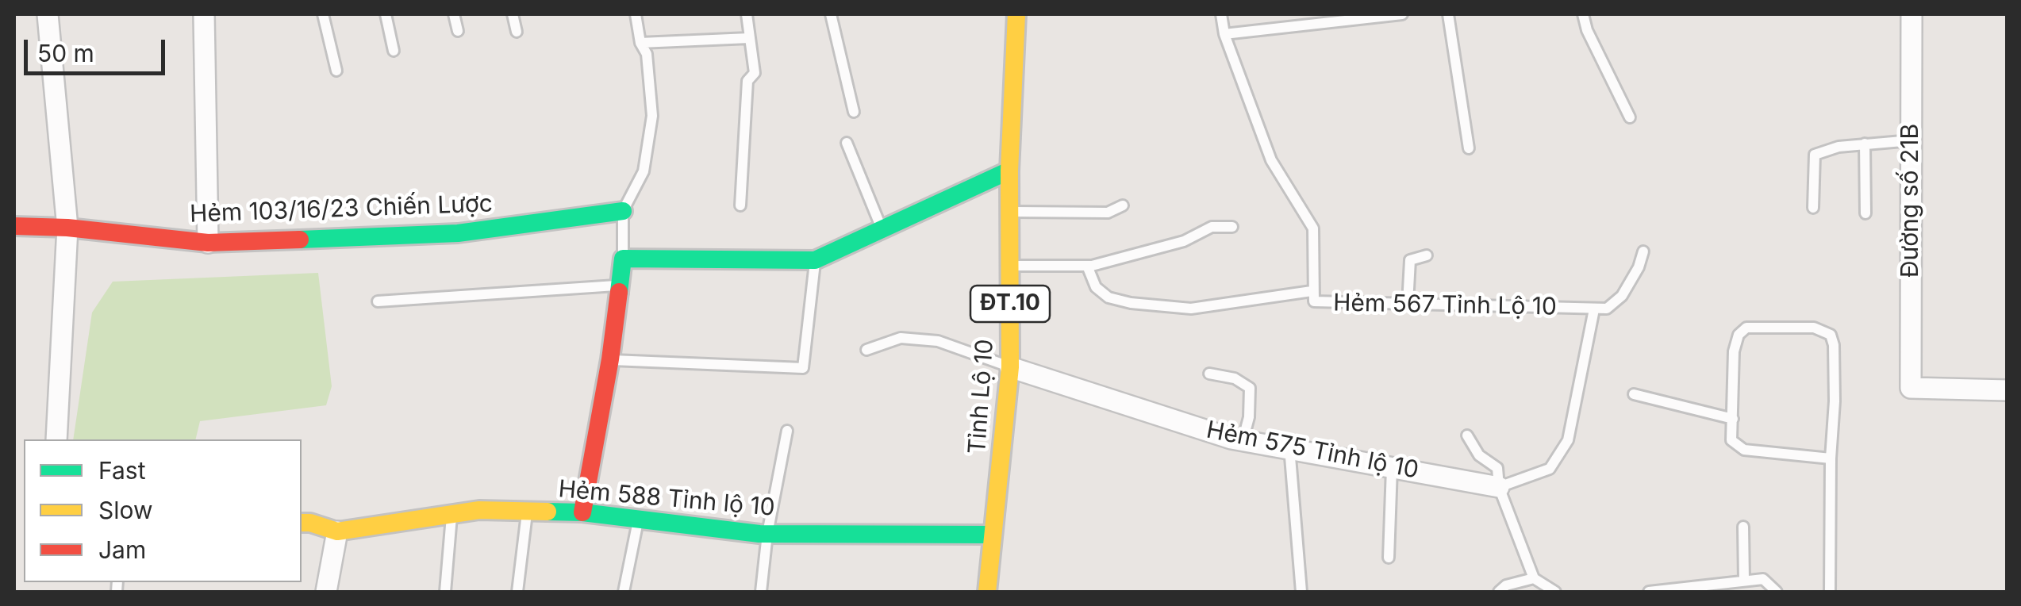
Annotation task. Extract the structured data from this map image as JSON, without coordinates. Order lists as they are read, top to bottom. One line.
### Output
{"streets":{"street":["Đường số 21B","Hẻm 103/16/23 Chiến Lược","ĐT.10","Tỉnh Lộ 10","Hẻm 575 Tỉnh lộ 10","Hẻm 588 Tỉnh lộ 10"],"lane":["Hẻm 567 Tỉnh Lộ 10"]},"crossings":[["Tỉnh Lộ 10","Hẻm 575 Tỉnh lộ 10"],["Tỉnh Lộ 10","Hẻm 588 Tỉnh lộ 10"]],"legend":["Fast","Slow","Jam"],"scale_bar":"50 m"}
